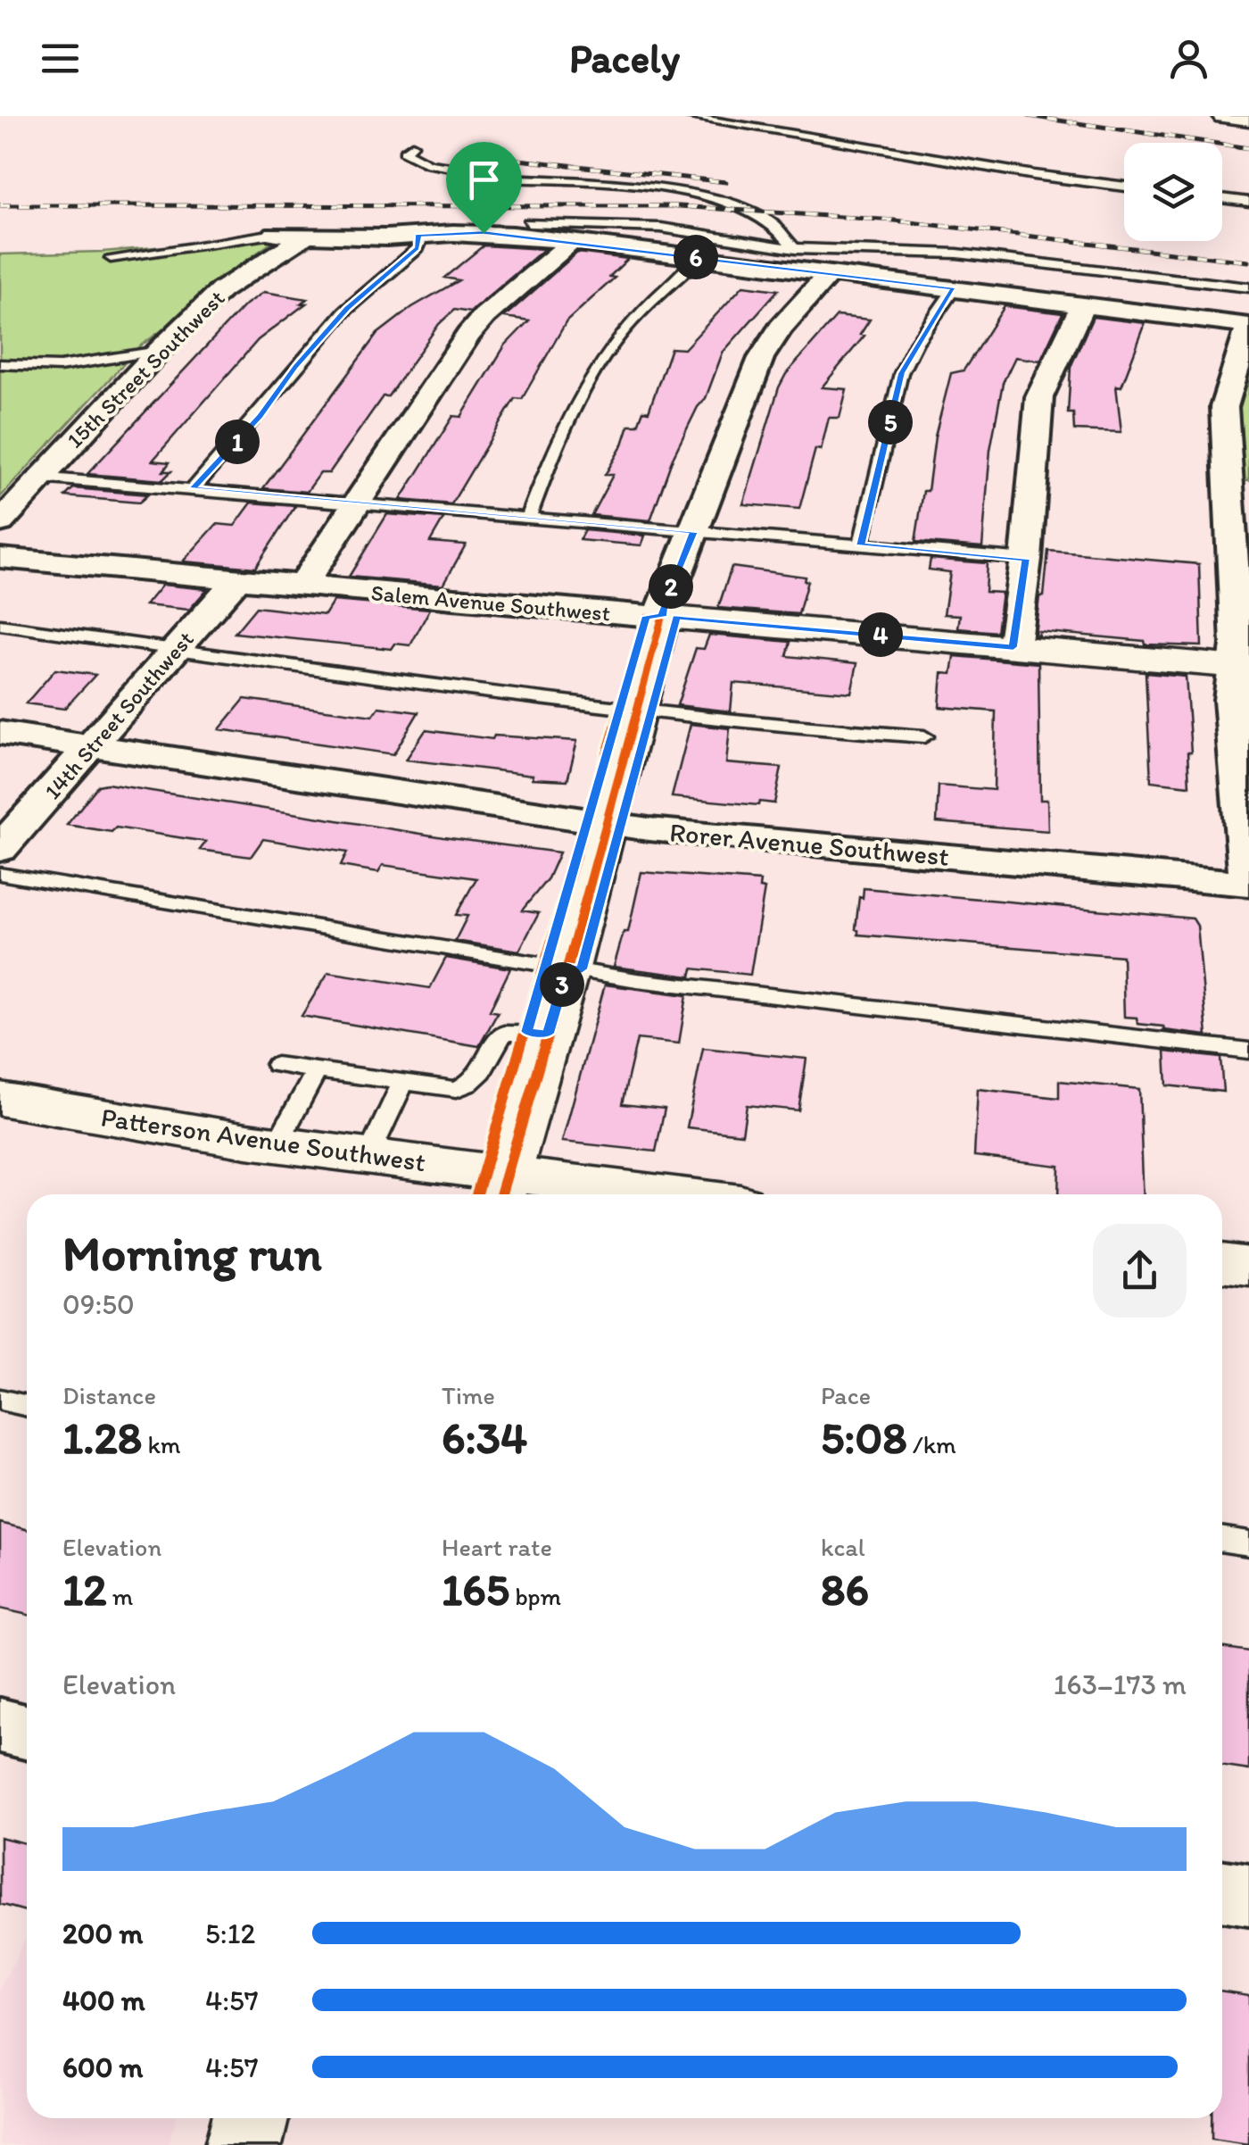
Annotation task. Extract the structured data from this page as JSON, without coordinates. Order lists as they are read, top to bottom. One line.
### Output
{"streets":{"street":["15th Street Southwest","Salem Avenue Southwest","14th Street Southwest","Rorer Avenue Southwest","Patterson Avenue Southwest"]},"crossings":[["Salem Avenue Southwest","14th Street Southwest"],["14th Street Southwest","Rorer Avenue Southwest"]],"page":{"header":"Pacely","pins":["6","5","1","2","4","3"],"heading":["Morning run","09:50"],"stats":[["Distance","1.28 km"],["Time","6:34"],["Pace","5:08 /km"],["Elevation","12 m"],["Heart rate","165 bpm"],["kcal","86"]],"chart":["Elevation","163–173 m"],"list":[{"name":"200 m","note":"5:12"},{"name":"400 m","note":"4:57"},{"name":"600 m","note":"4:57"}]}}
